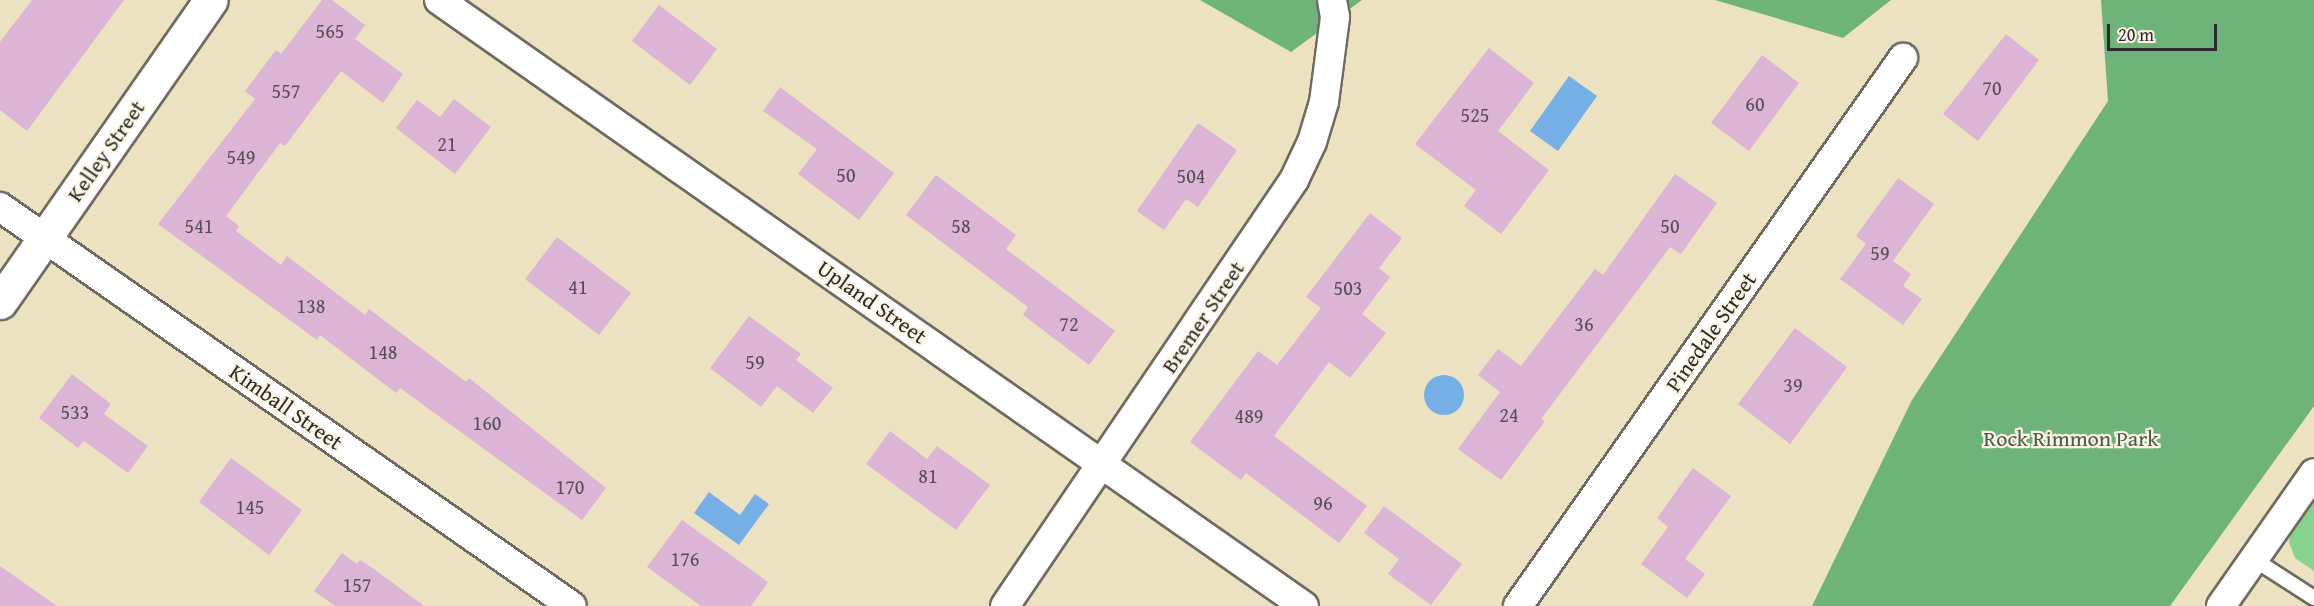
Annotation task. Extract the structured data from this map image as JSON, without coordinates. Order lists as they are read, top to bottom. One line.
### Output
{"streets":{"street":["Kelley Street","Upland Street","Bremer Street","Pinedale Street","Kimball Street"]},"crossings":[["Kelley Street","Kimball Street"],["Upland Street","Bremer Street"]],"parks":["Rock Rimmon Park"],"house_numbers":["565","70","557","60","525","21","549","50","504","541","58","50","59","41","503","138","72","36","148","59","39","533","24","489","160","81","170","96","145","176","157"],"scale_bar":"20 m"}
